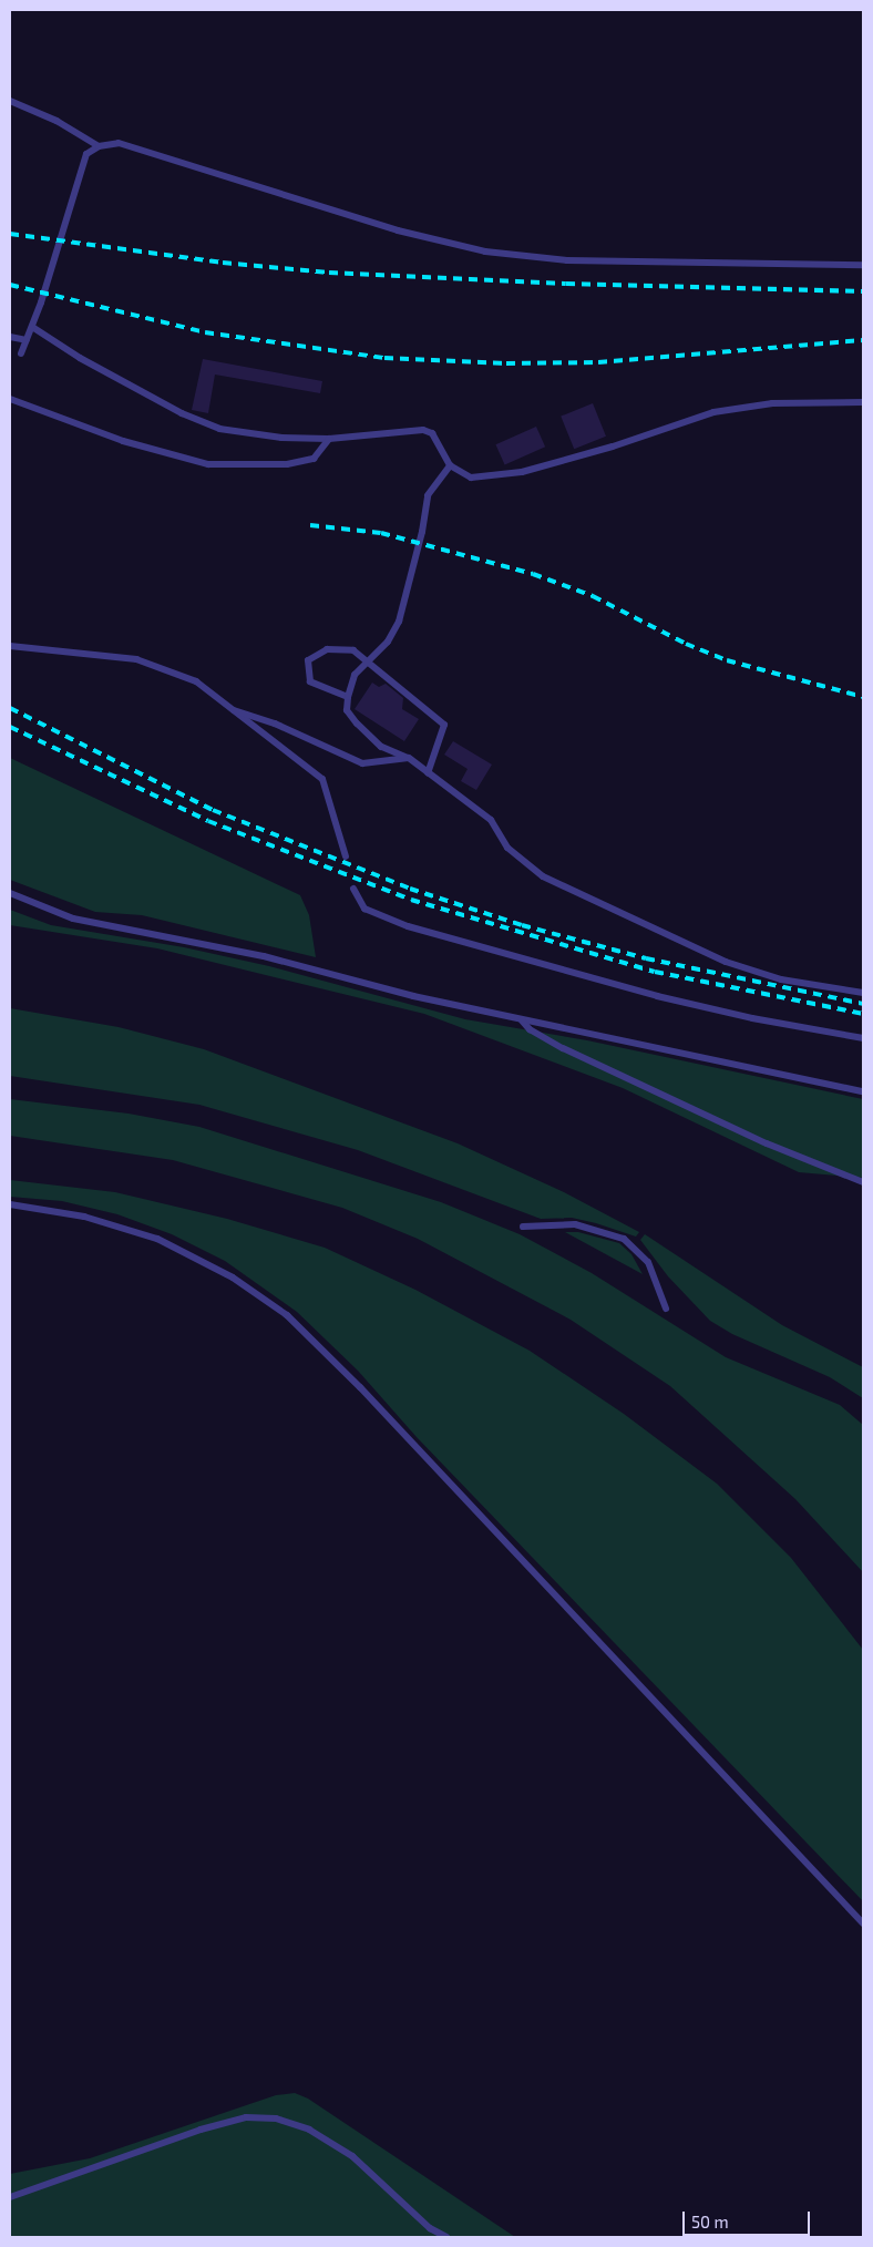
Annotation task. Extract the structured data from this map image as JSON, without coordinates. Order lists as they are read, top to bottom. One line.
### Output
{"scale_bar":"50 m"}
